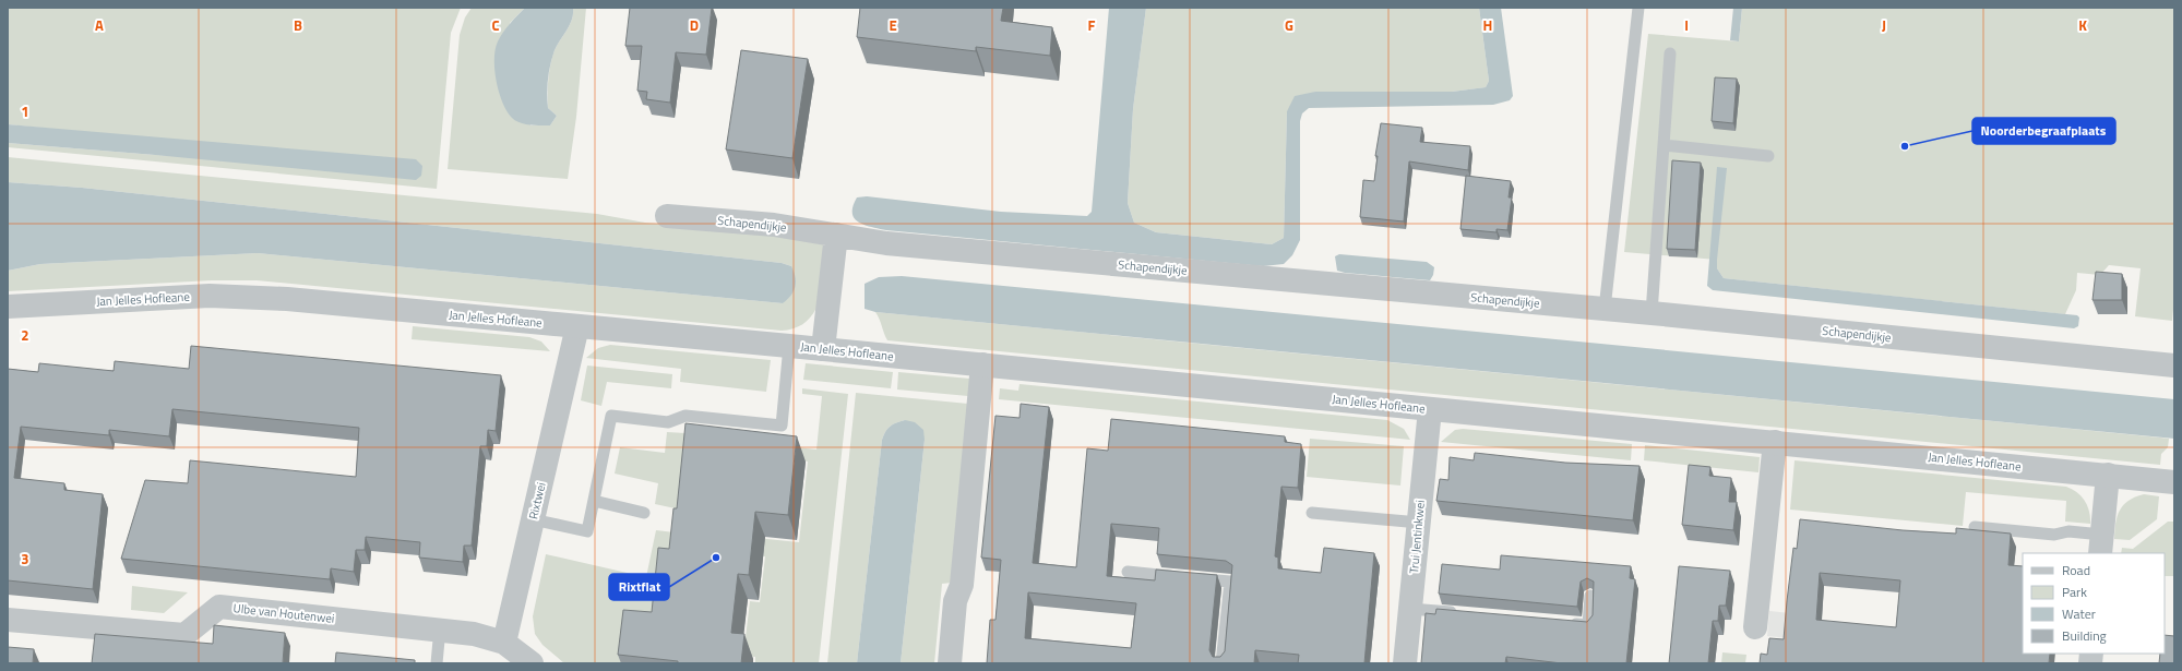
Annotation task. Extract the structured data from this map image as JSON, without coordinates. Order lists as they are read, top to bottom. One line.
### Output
{"streets":{"street":["Schapendijkje","Jan Jelles Hofleane","Rixtwei","Trui Jentinkwei","Ulbe van Houtenwei"]},"crossings":[["Jan Jelles Hofleane","Rixtwei"],["Jan Jelles Hofleane","Trui Jentinkwei"],["Rixtwei","Ulbe van Houtenwei"]],"places":["Noorderbegraafplaats","Rixtflat"],"legend":["Road","Park","Water","Building"],"grid":{"columns":["A","B","C","D","E","F","G","H","I","J","K"],"rows":["1","2","3"]}}
